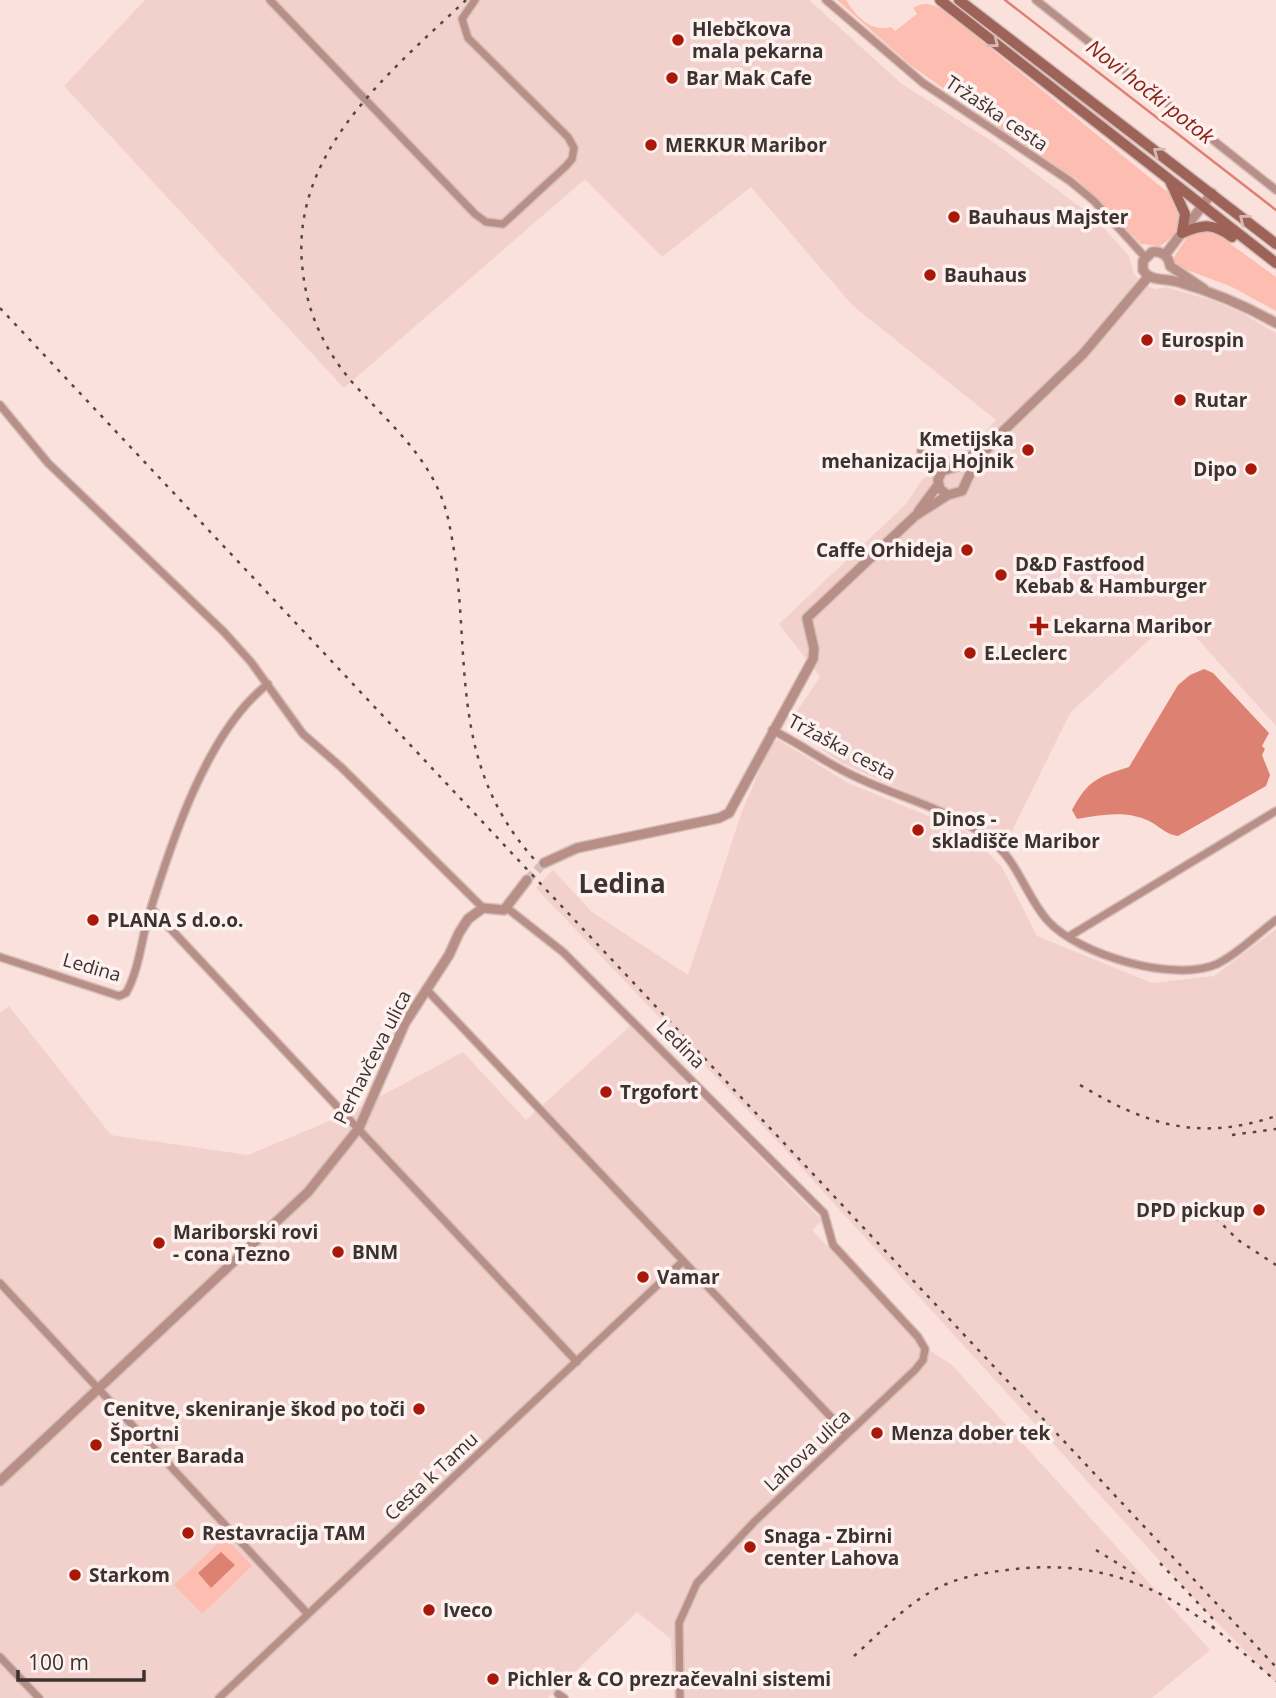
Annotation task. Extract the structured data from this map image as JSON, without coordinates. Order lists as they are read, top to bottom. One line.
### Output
{"streets":{"street":["Tržaška cesta","Ledina","Perhavčeva ulica","Lahova ulica","Cesta k Tamu"]},"crossings":[["Ledina","Lahova ulica"]],"districts":["Ledina"],"water":["Novi hočki potok"],"places":{"other":["Hlebčkova mala pekarna","Bar Mak Cafe","MERKUR Maribor","Bauhaus Majster","Bauhaus","Eurospin","Rutar","Kmetijska mehanizacija Hojnik","Dipo","Caffe Orhideja","D&D Fastfood Kebab & Hamburger","E.Leclerc","Dinos - skladišče Maribor","PLANA S d.o.o.","Trgofort","DPD pickup","Mariborski rovi - cona Tezno","BNM","Vamar","Cenitve, skeniranje škod po toči","Menza dober tek","Športni center Barada","Restavracija TAM","Snaga - Zbirni center Lahova","Starkom","Iveco","Pichler & CO prezračevalni sistemi"],"health":["Lekarna Maribor"]},"scale_bar":"100 m"}
